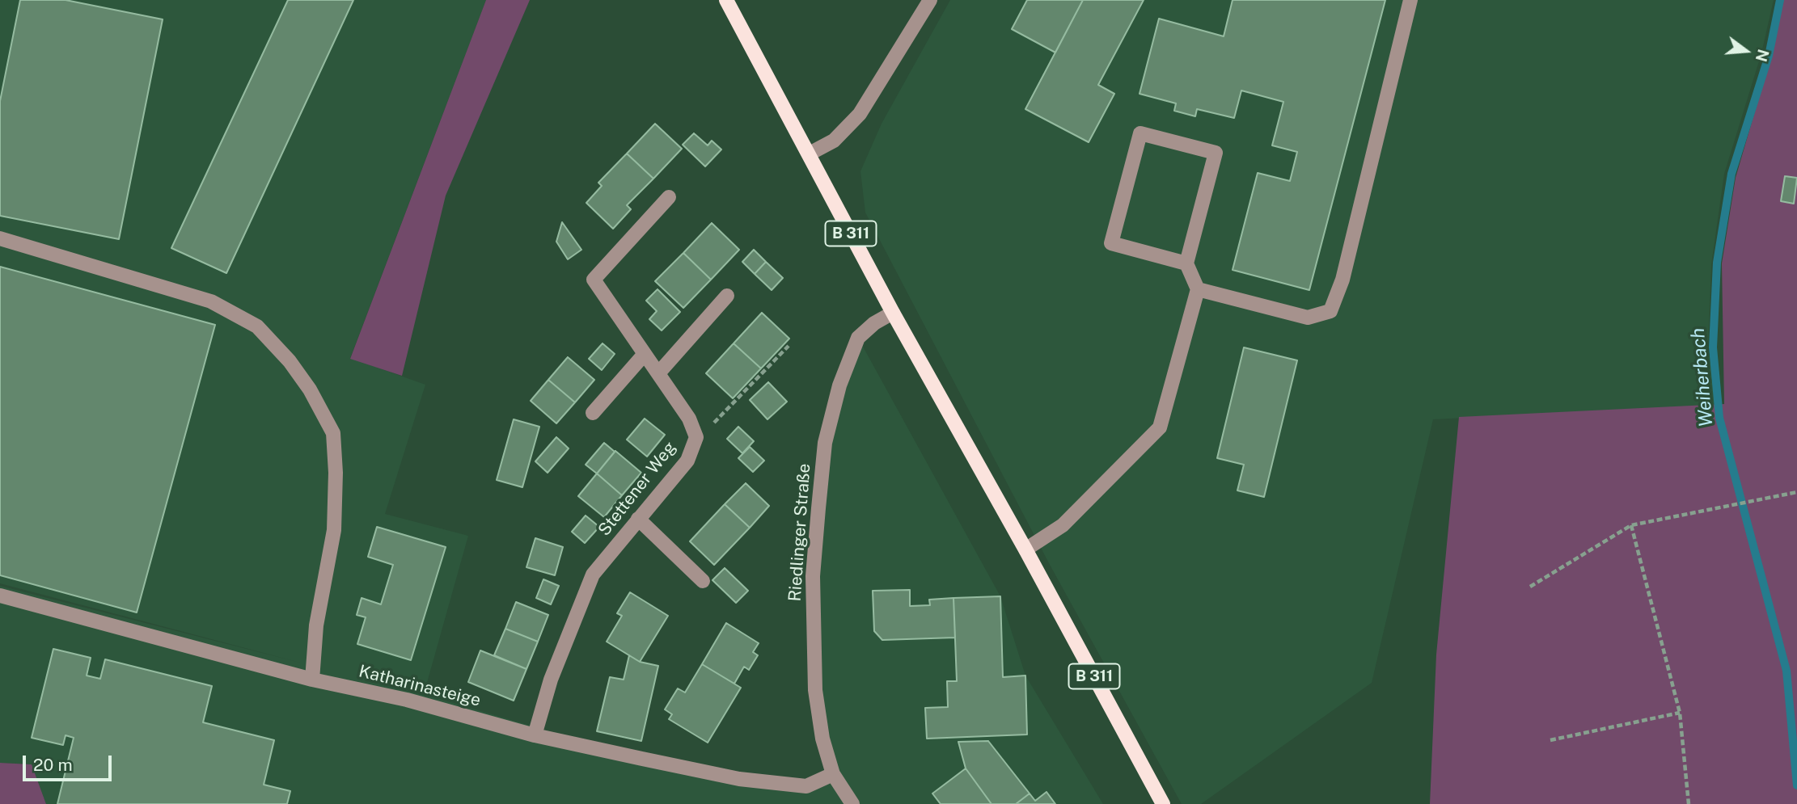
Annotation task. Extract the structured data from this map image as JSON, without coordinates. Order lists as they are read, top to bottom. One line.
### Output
{"streets":{"main road":["B 311"],"street":["Stettener Weg","Riedlinger Straße","Katharinasteige"]},"crossings":[["B 311","Riedlinger Straße"],["Stettener Weg","Katharinasteige"],["Riedlinger Straße","Katharinasteige"]],"water":["Weiherbach"],"scale_bar":"20 m","north":"right"}
